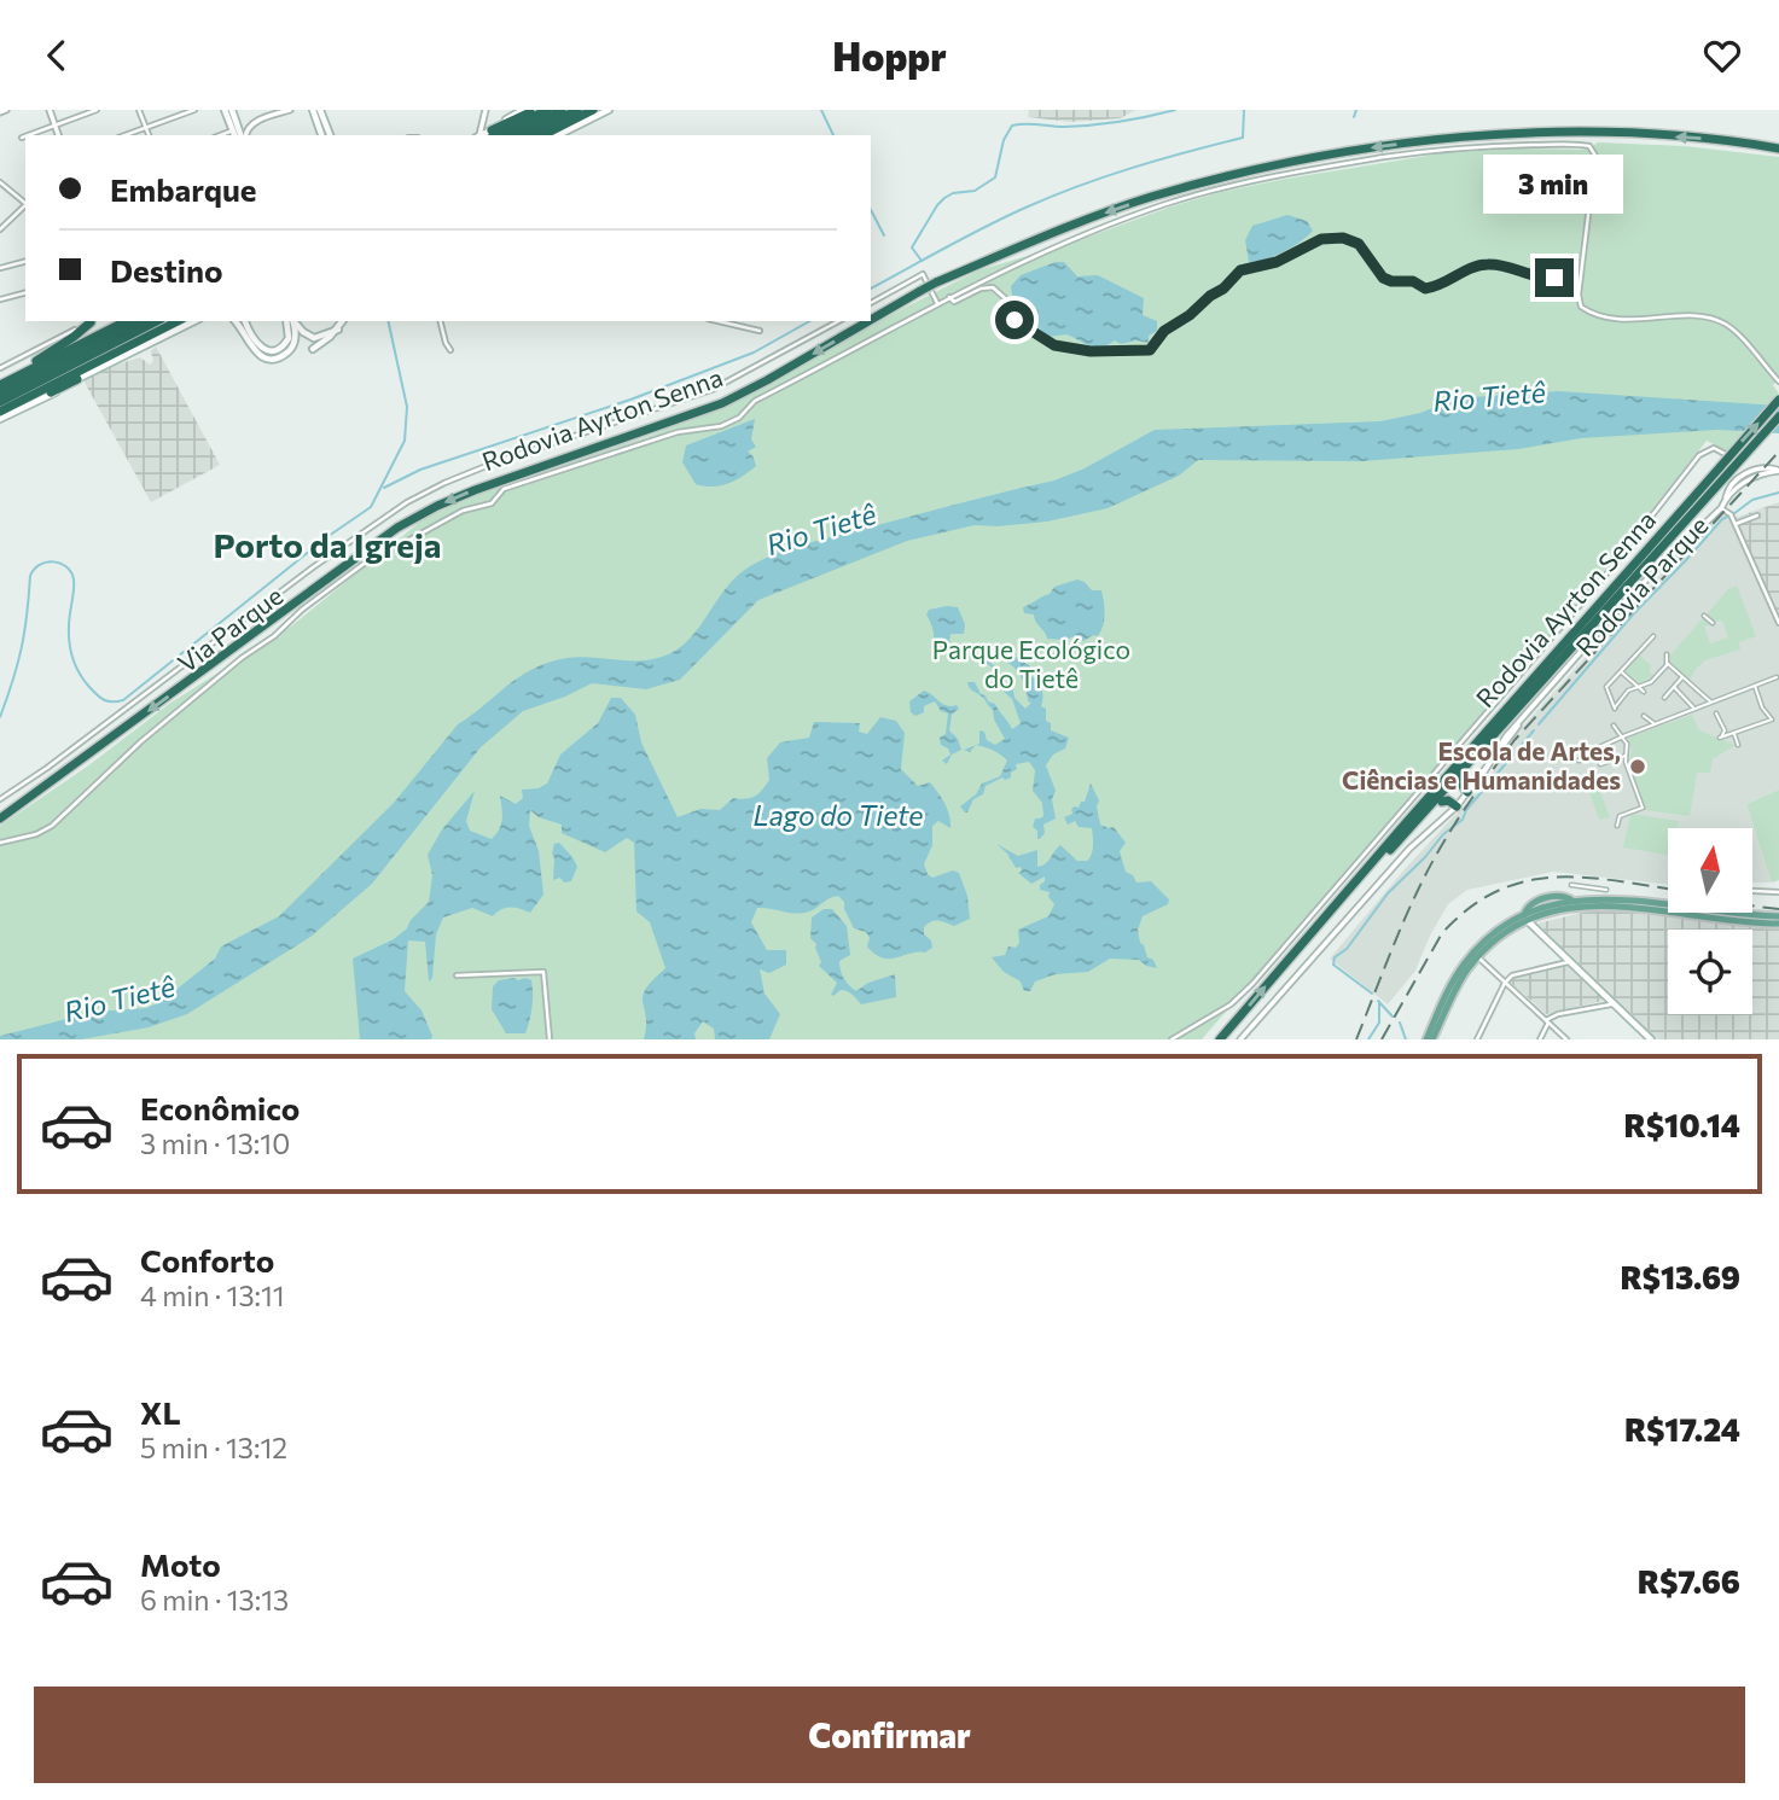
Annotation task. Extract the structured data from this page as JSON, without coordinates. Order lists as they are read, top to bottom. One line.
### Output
{"streets":{"highway":["Rodovia Ayrton Senna"],"street":["Rodovia Parque","Via Parque"]},"districts":["Porto da Igreja"],"water":["Rio Tietê","Lago do Tiete"],"parks":["Parque Ecológico do Tietê"],"places":["Escola de Artes, Ciências e Humanidades"],"north":"top","page":{"header":"Hoppr","banner":["Embarque","Destino"],"bubble":"3 min","list":[{"name":"Econômico","note":"3 min · 13:10","value":"R$10.14"},{"name":"Conforto","note":"4 min · 13:11","value":"R$13.69"},{"name":"XL","note":"5 min · 13:12","value":"R$17.24"},{"name":"Moto","note":"6 min · 13:13","value":"R$7.66"}],"buttons":"Confirmar"}}
